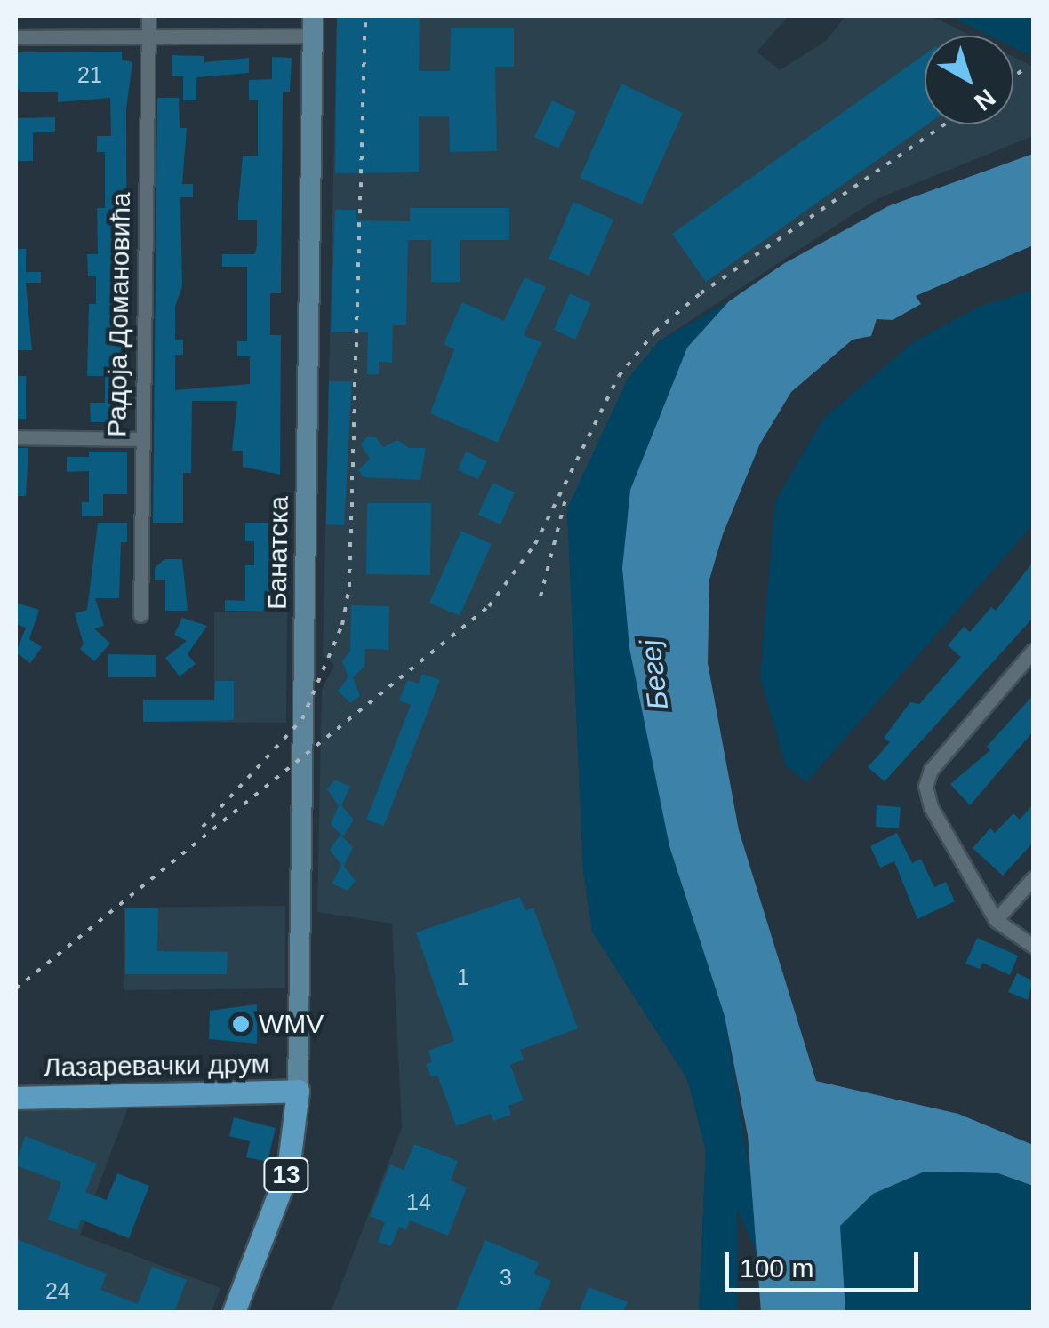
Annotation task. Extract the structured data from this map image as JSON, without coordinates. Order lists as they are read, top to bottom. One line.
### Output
{"streets":{"main road":["Банатска","Лазаревачки друм","13"],"street":["Радоја Домановића"]},"crossings":[["Банатска","Лазаревачки друм"],["Банатска","13"],["Лазаревачки друм","13"]],"water":["Бегеј"],"places":["WMV"],"house_numbers":["21","1","14","3","24"],"scale_bar":"100 m","north":"bottom right"}
